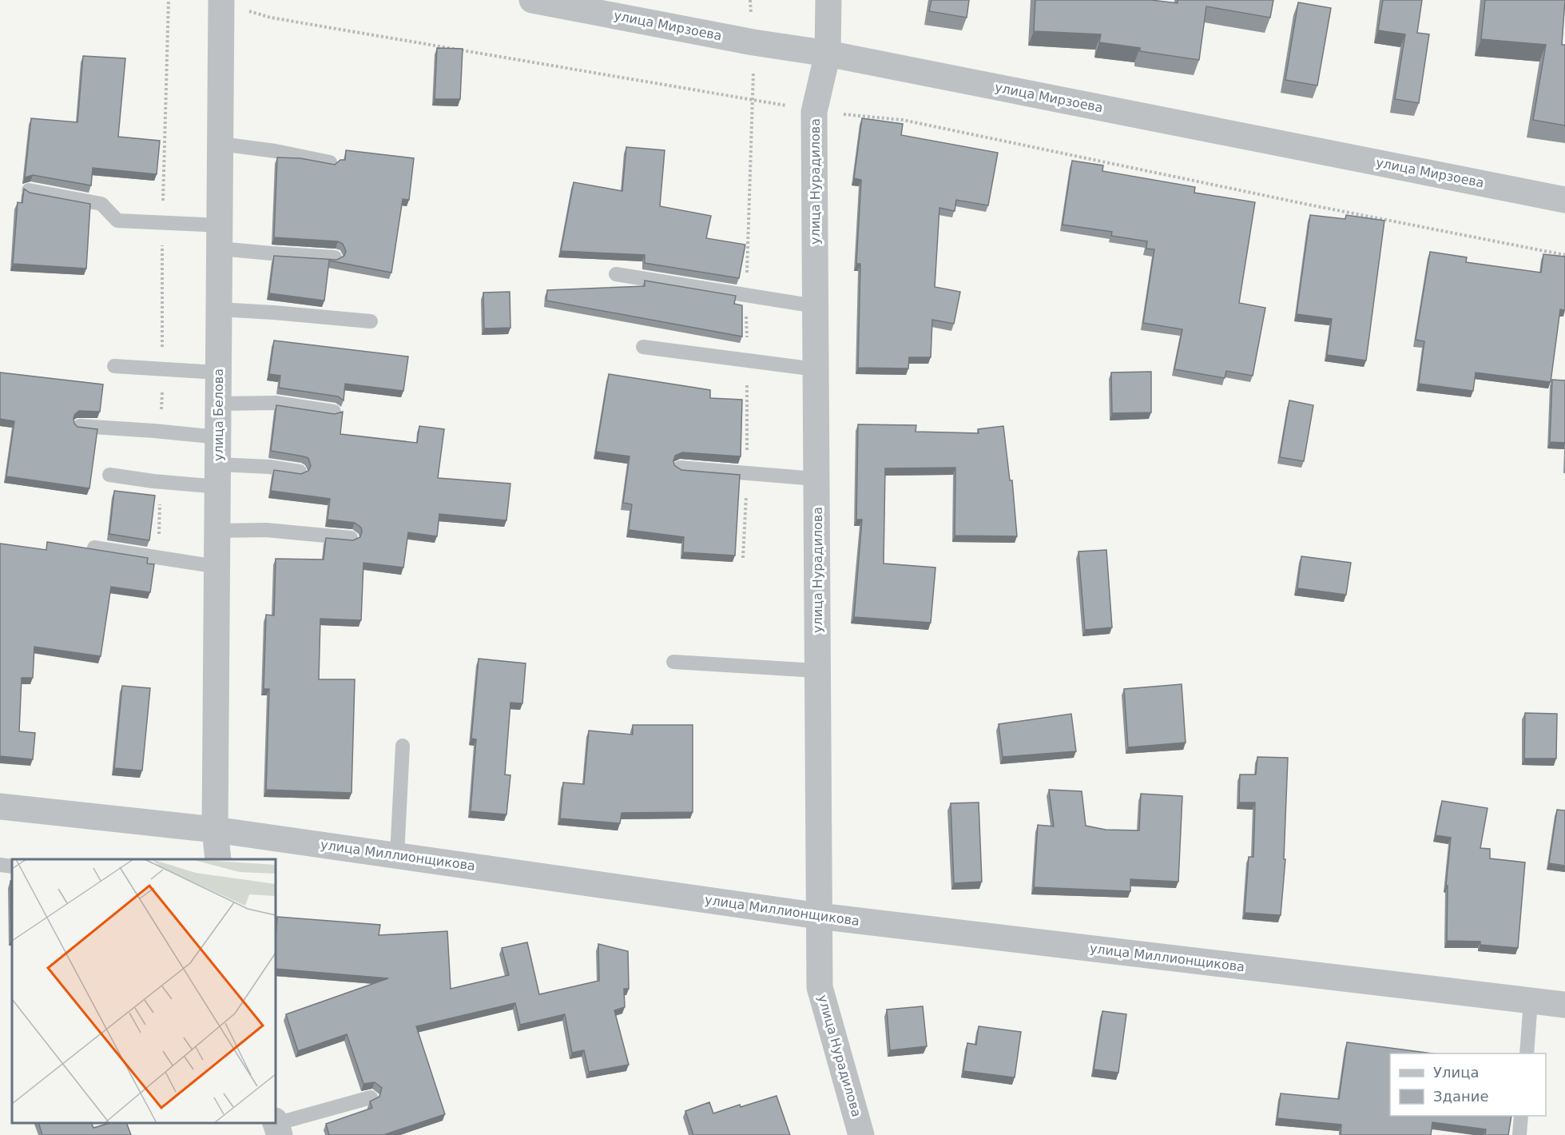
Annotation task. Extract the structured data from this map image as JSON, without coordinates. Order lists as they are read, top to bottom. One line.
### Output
{"streets":{"street":["улица Мирзоева","улица Нурадилова","улица Белова","улица Миллионщикова"]},"crossings":[["улица Мирзоева","улица Нурадилова"],["улица Нурадилова","улица Миллионщикова"],["улица Белова","улица Миллионщикова"]],"legend":["Улица","Здание"]}
